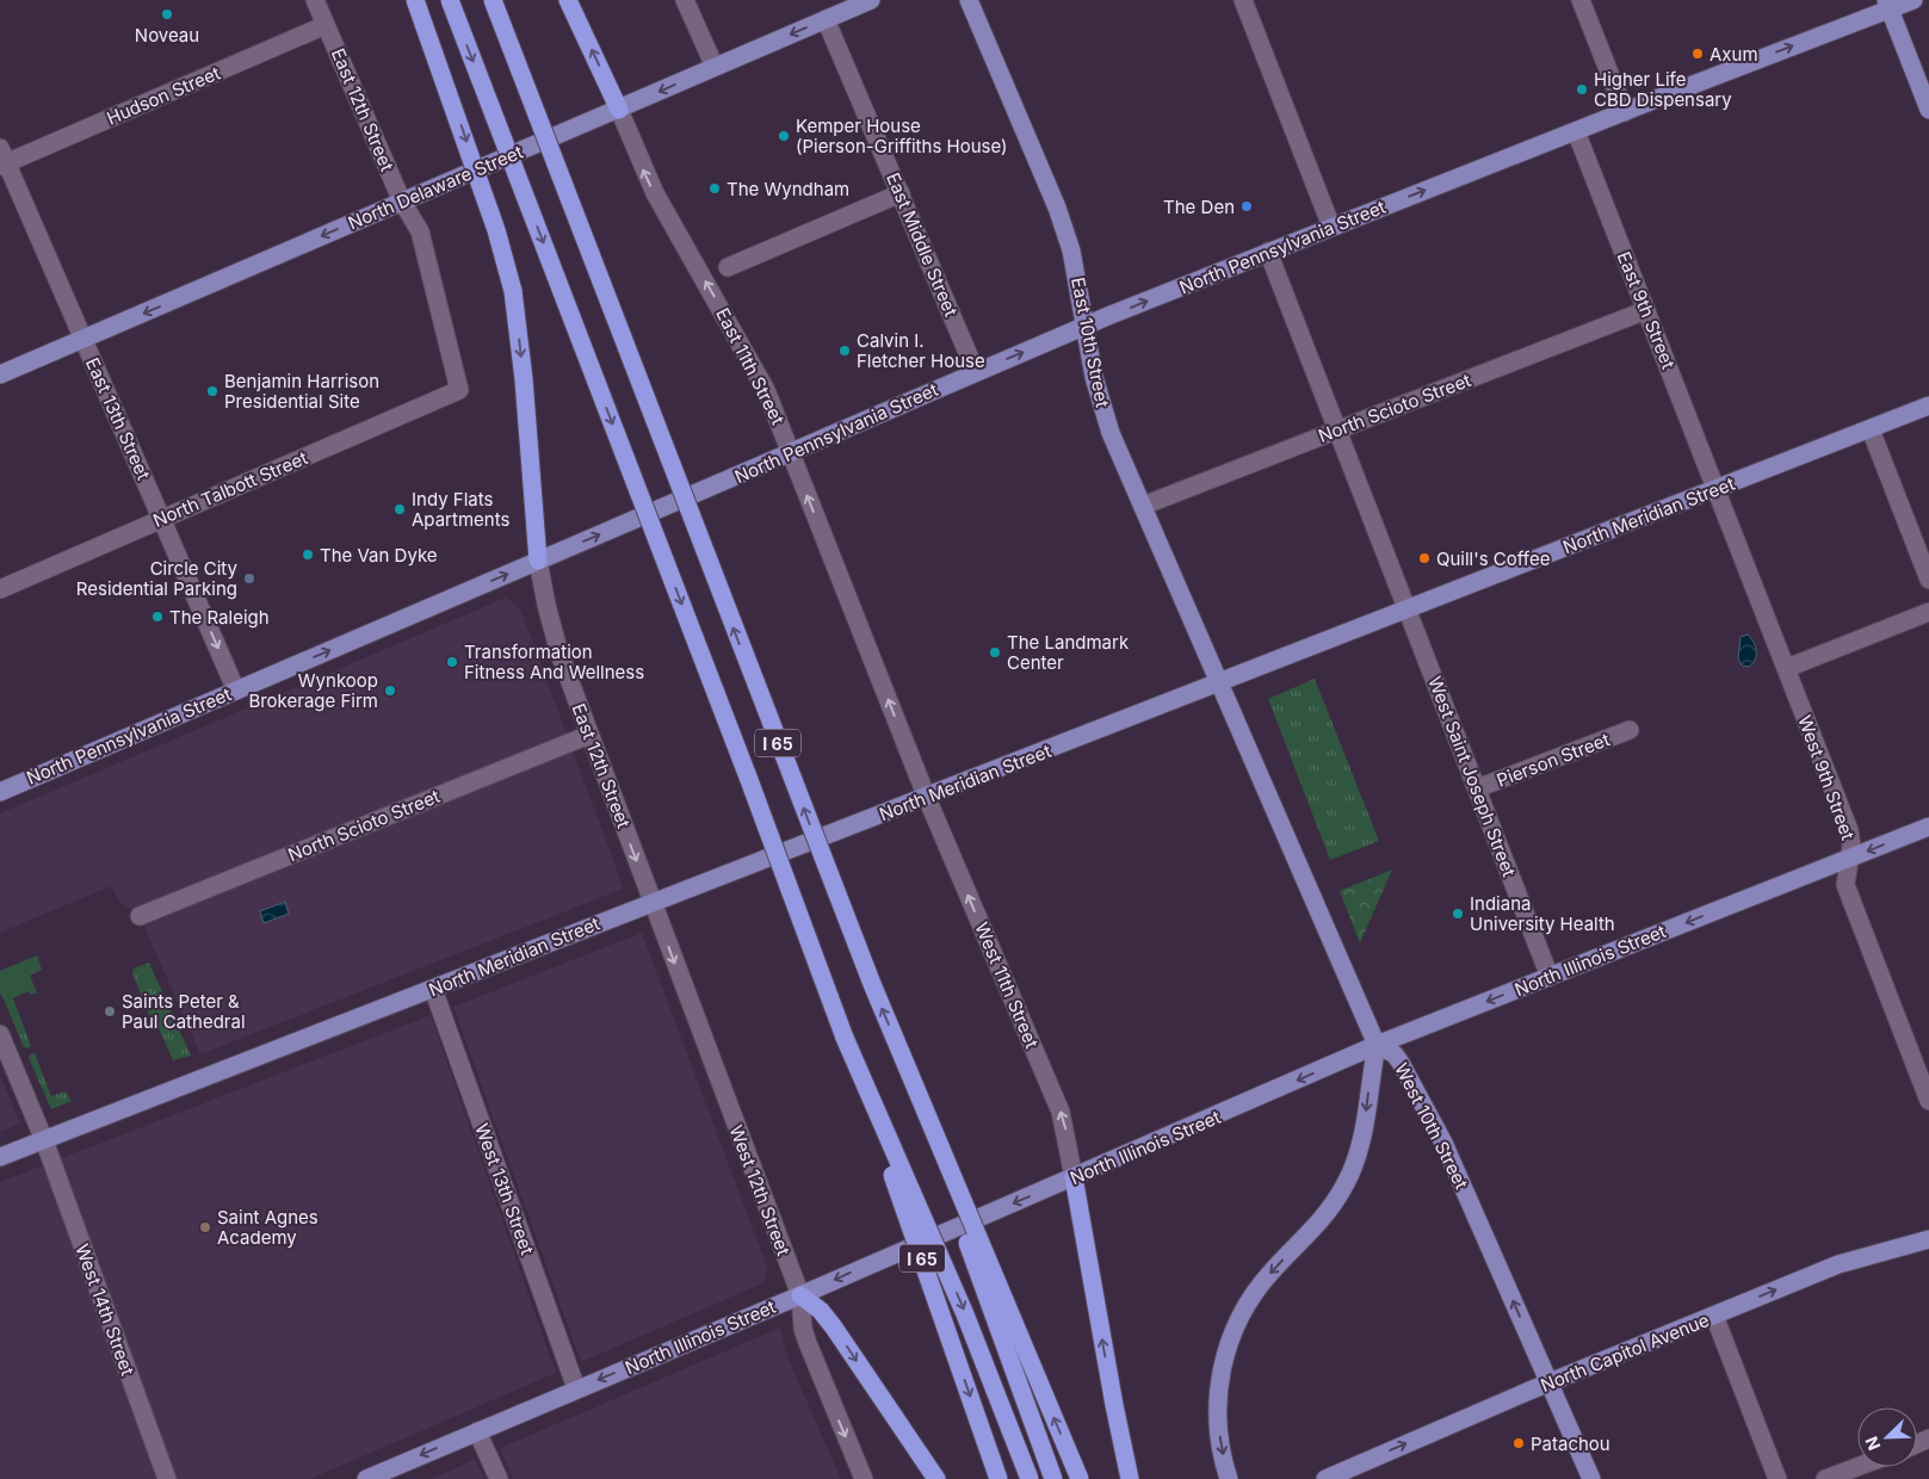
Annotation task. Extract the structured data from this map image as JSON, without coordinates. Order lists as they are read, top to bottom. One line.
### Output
{"streets":{"highway":["I 65"],"main road":["North Delaware Street","North Pennsylvania Street","East 10th Street","North Meridian Street","North Illinois Street","West 10th Street","North Capitol Avenue"],"street":["Hudson Street","East 12th Street","East Middle Street","East 9th Street","East 11th Street","North Scioto Street","East 13th Street","North Talbott Street","Pierson Street","West Saint Joseph Street","West 9th Street","West 11th Street","West 13th Street","West 12th Street","West 14th Street"]},"crossings":[["Hudson Street","East 12th Street"],["Hudson Street","East 13th Street"],["East 12th Street","North Delaware Street"],["East 12th Street","North Pennsylvania Street"],["East 12th Street","North Scioto Street"],["East 12th Street","North Talbott Street"],["East 12th Street","North Meridian Street"],["East 12th Street","West 12th Street"],["North Delaware Street","East Middle Street"],["North Delaware Street","East 11th Street"],["North Delaware Street","East 13th Street"],["East Middle Street","North Pennsylvania Street"],["North Pennsylvania Street","East 9th Street"],["North Pennsylvania Street","East 10th Street"],["North Pennsylvania Street","East 11th Street"],["North Pennsylvania Street","East 13th Street"],["North Pennsylvania Street","West Saint Joseph Street"],["East 9th Street","North Scioto Street"],["East 9th Street","North Meridian Street"],["East 9th Street","West 9th Street"],["East 10th Street","North Scioto Street"],["East 10th Street","North Meridian Street"],["East 10th Street","West 10th Street"],["East 11th Street","North Meridian Street"],["East 11th Street","West 11th Street"],["North Scioto Street","West Saint Joseph Street"],["East 13th Street","North Talbott Street"],["North Meridian Street","West Saint Joseph Street"],["North Meridian Street","West 9th Street"],["North Meridian Street","West 11th Street"],["North Meridian Street","West 10th Street"],["North Meridian Street","West 13th Street"],["North Meridian Street","West 12th Street"],["North Meridian Street","West 14th Street"],["Pierson Street","West Saint Joseph Street"],["West Saint Joseph Street","North Illinois Street"],["West 9th Street","North Illinois Street"],["North Illinois Street","West 11th Street"],["North Illinois Street","West 10th Street"],["North Illinois Street","West 13th Street"],["North Illinois Street","West 12th Street"],["West 10th Street","North Capitol Avenue"]],"one_way":["North Delaware Street","North Pennsylvania Street","East 11th Street","North Illinois Street","West 11th Street","West 10th Street","West 12th Street","North Capitol Avenue"],"places":["Noveau","Axum","Higher Life CBD Dispensary","Kemper House (Pierson-Griffiths House)","The Wyndham","The Den","Calvin I. Fletcher House","Benjamin Harrison Presidential Site","Indy Flats Apartments","The Van Dyke","Quill's Coffee","Circle City Residential Parking","The Raleigh","The Landmark Center","Transformation Fitness And Wellness","Wynkoop Brokerage Firm","Indiana University Health","Saints Peter & Paul Cathedral","Saint Agnes Academy","Patachou"],"north":"bottom left"}
